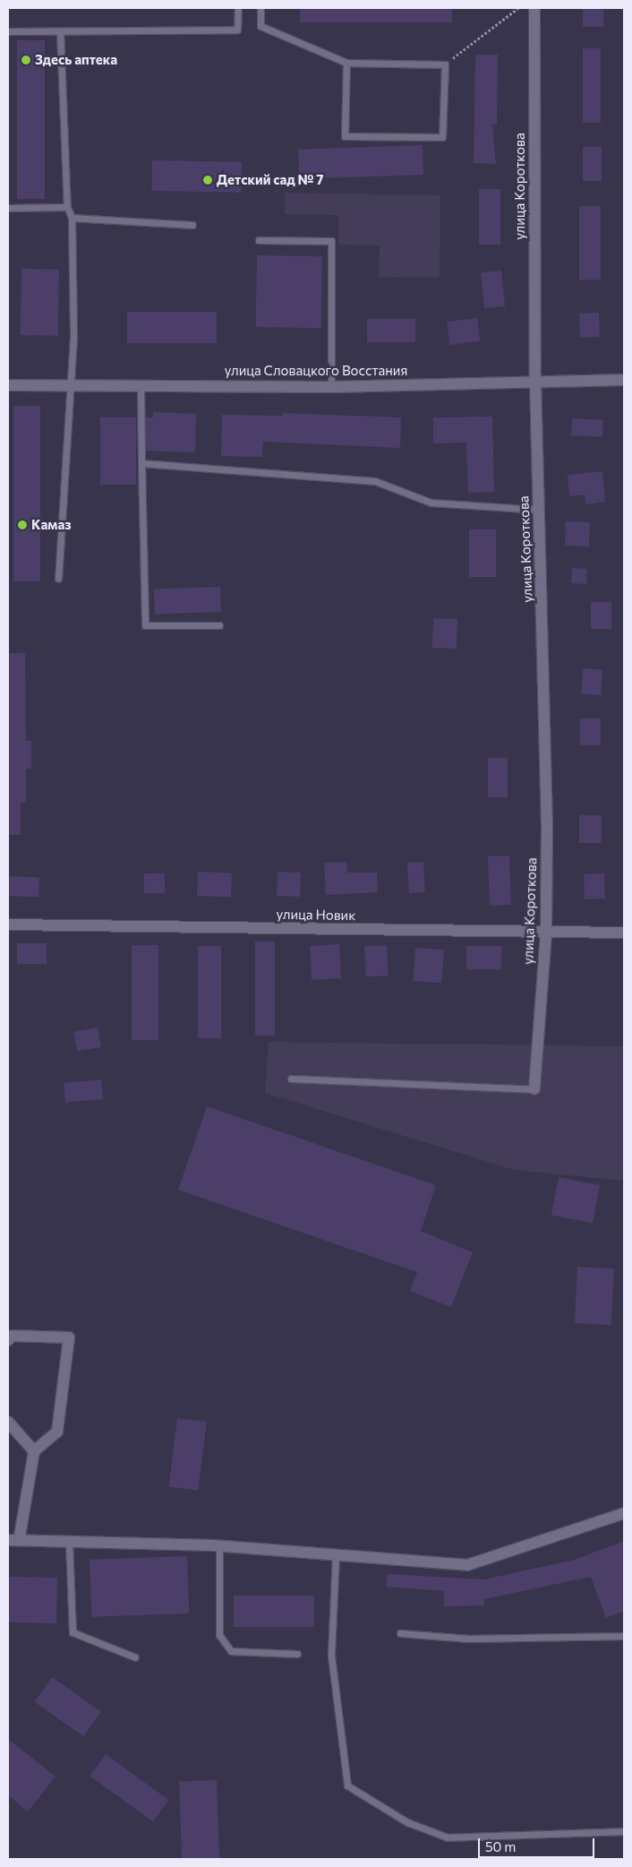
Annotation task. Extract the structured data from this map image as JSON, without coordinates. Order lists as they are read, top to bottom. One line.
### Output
{"streets":{"street":["улица Короткова","улица Словацкого Восстания","улица Новик"]},"crossings":[["улица Короткова","улица Словацкого Восстания"],["улица Короткова","улица Новик"]],"places":["Здесь аптека","Детский сад № 7","Камаз"],"scale_bar":"50 m"}
